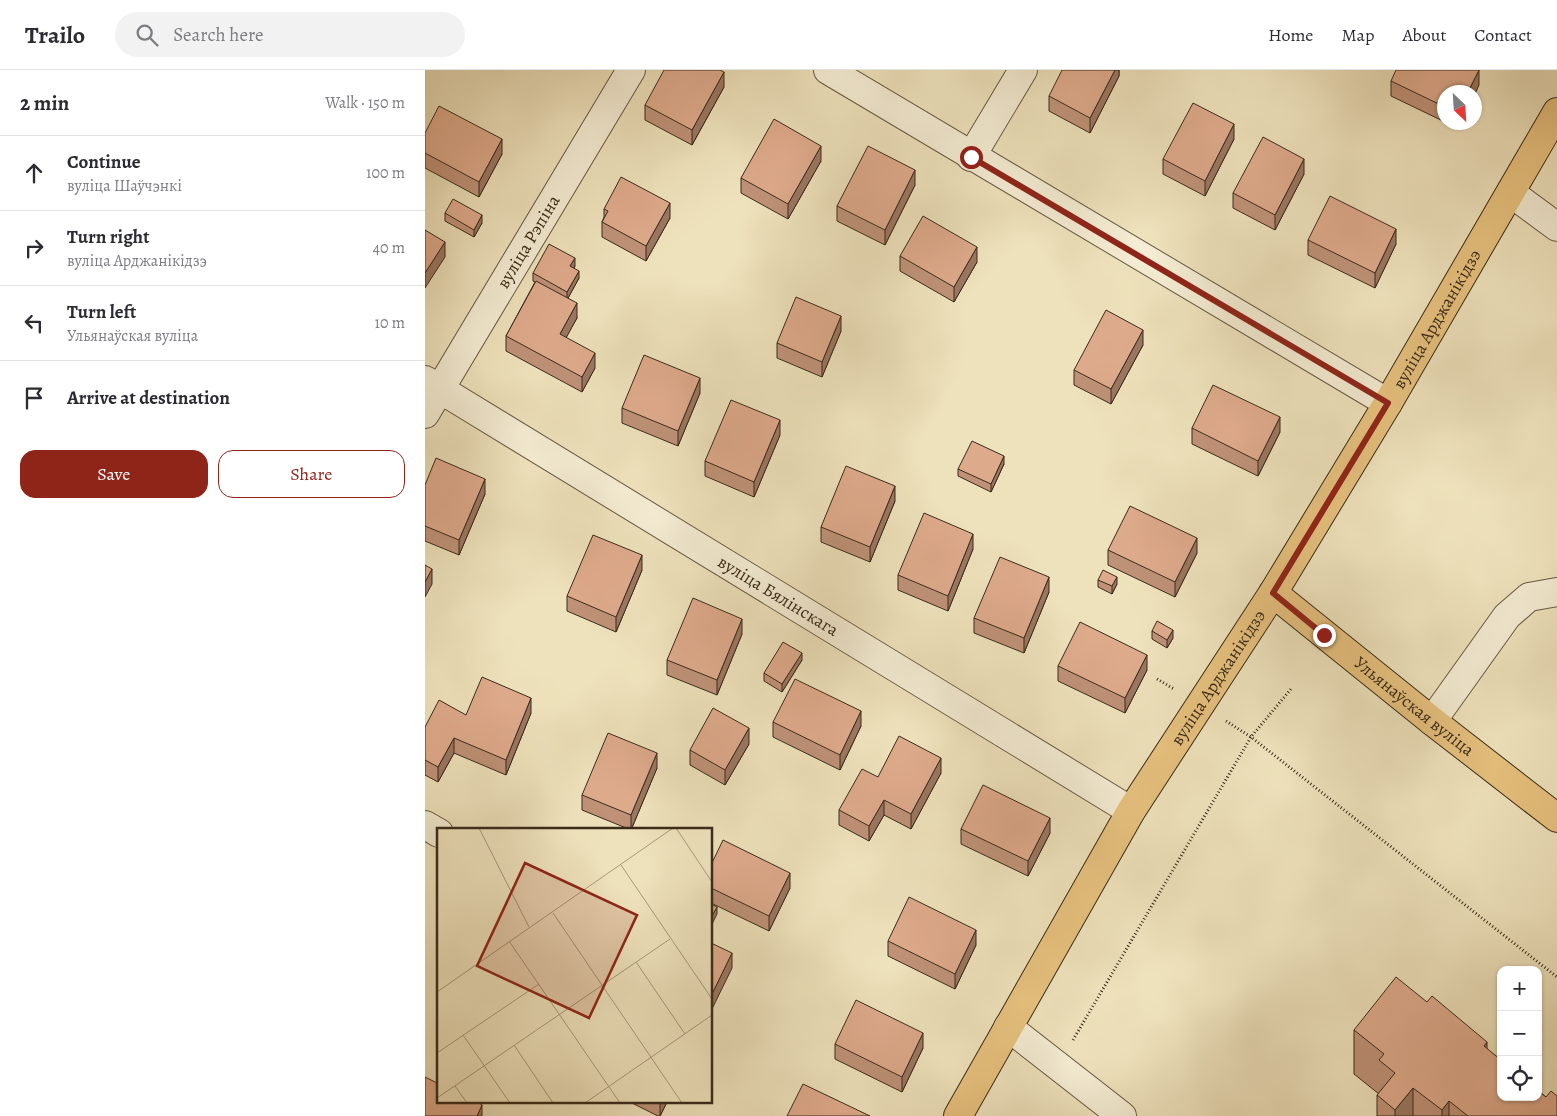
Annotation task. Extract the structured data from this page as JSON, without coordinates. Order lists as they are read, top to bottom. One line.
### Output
{"streets":{"main road":["вуліца Арджанікідзэ","Ульянаўская вуліца"],"street":["вуліца Рэпіна","вуліца Бялінскага"]},"crossings":[["вуліца Рэпіна","вуліца Бялінскага"],["вуліца Арджанікідзэ","вуліца Бялінскага"],["вуліца Арджанікідзэ","Ульянаўская вуліца"]],"north":"bottom right","page":{"header":"Trailo","search":"Search here","nav":["Home","Map","About","Contact"],"heading":["2 min","Walk · 150 m"],"list":[["Continue","вуліца Шаўчэнкі","100 m"],["Turn right","вуліца Арджанікідзэ","40 m"],["Turn left","Ульянаўская вуліца","10 m"],"Arrive at destination"],"buttons":["Save","Share"],"map_buttons":["+","−"]}}
